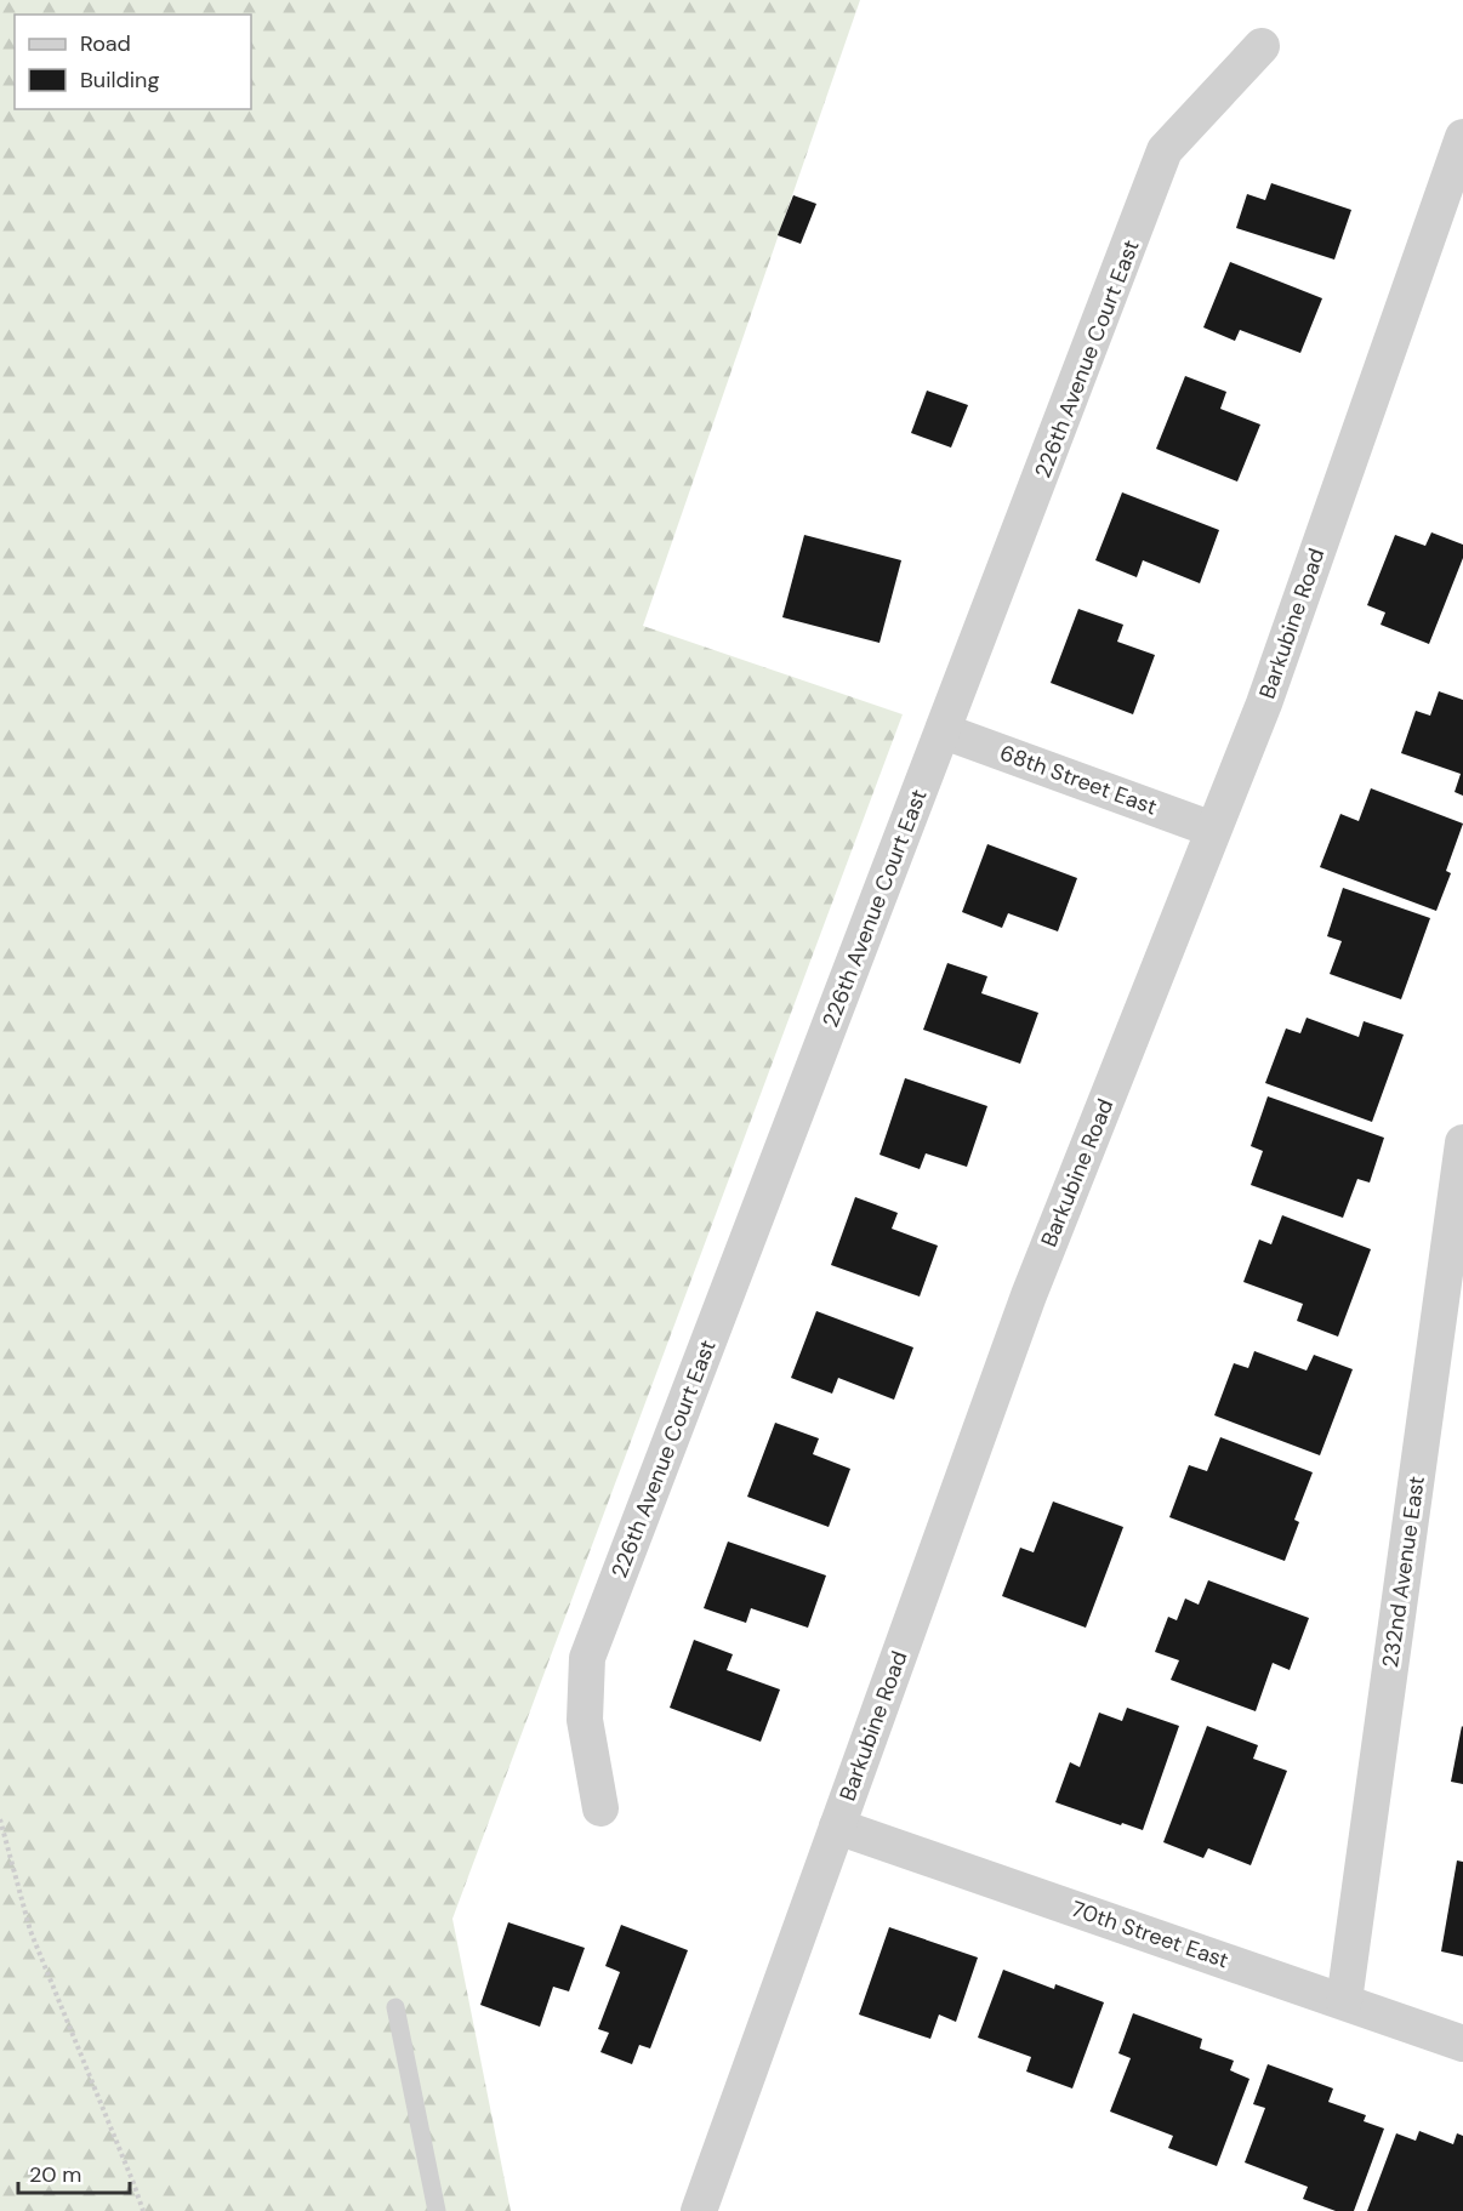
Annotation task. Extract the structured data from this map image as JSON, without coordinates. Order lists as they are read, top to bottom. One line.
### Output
{"streets":{"street":["226th Avenue Court East","Barkubine Road","68th Street East","232nd Avenue East","70th Street East"]},"crossings":[["226th Avenue Court East","68th Street East"],["Barkubine Road","68th Street East"],["Barkubine Road","70th Street East"],["232nd Avenue East","70th Street East"]],"legend":["Road","Building"],"scale_bar":"20 m"}
